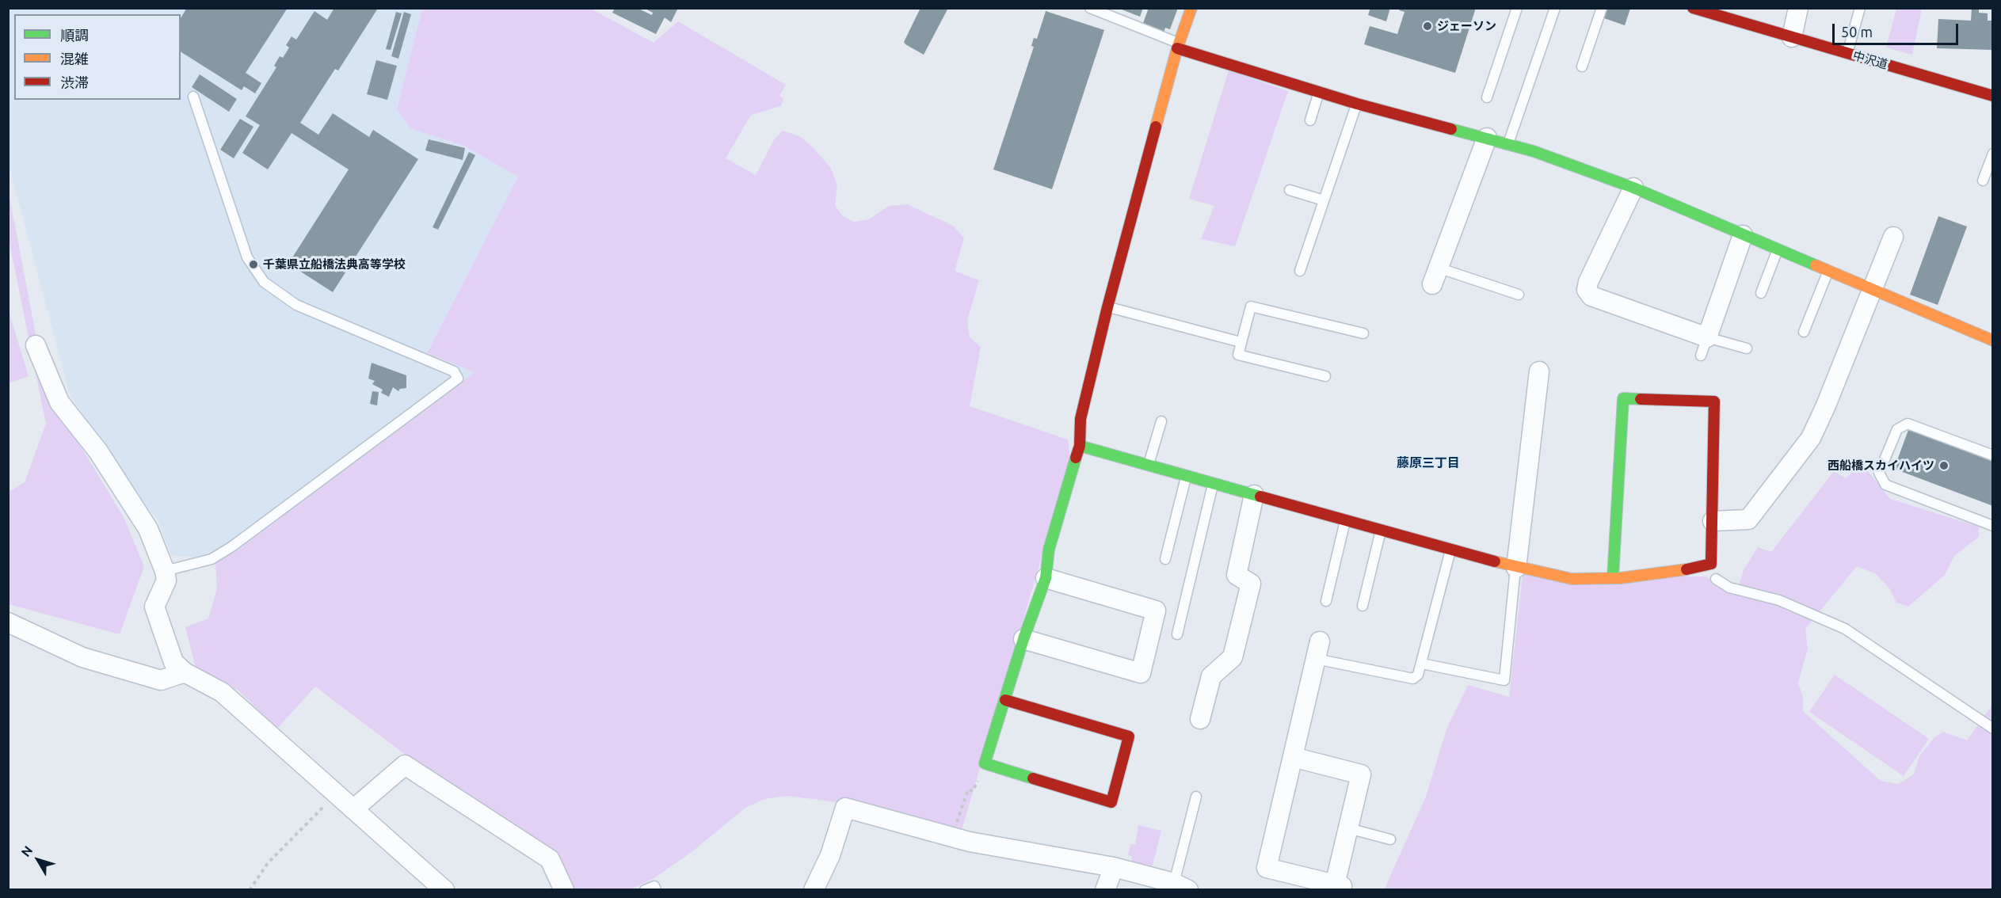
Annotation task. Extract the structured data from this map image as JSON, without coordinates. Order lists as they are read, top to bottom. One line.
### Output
{"streets":{"street":["中沢道"]},"districts":["藤原三丁目"],"places":["ジェーソン","千葉県立船橋法典高等学校","西船橋スカイハイツ"],"legend":["順調","混雑","渋滞"],"scale_bar":"50 m","north":"top left"}
